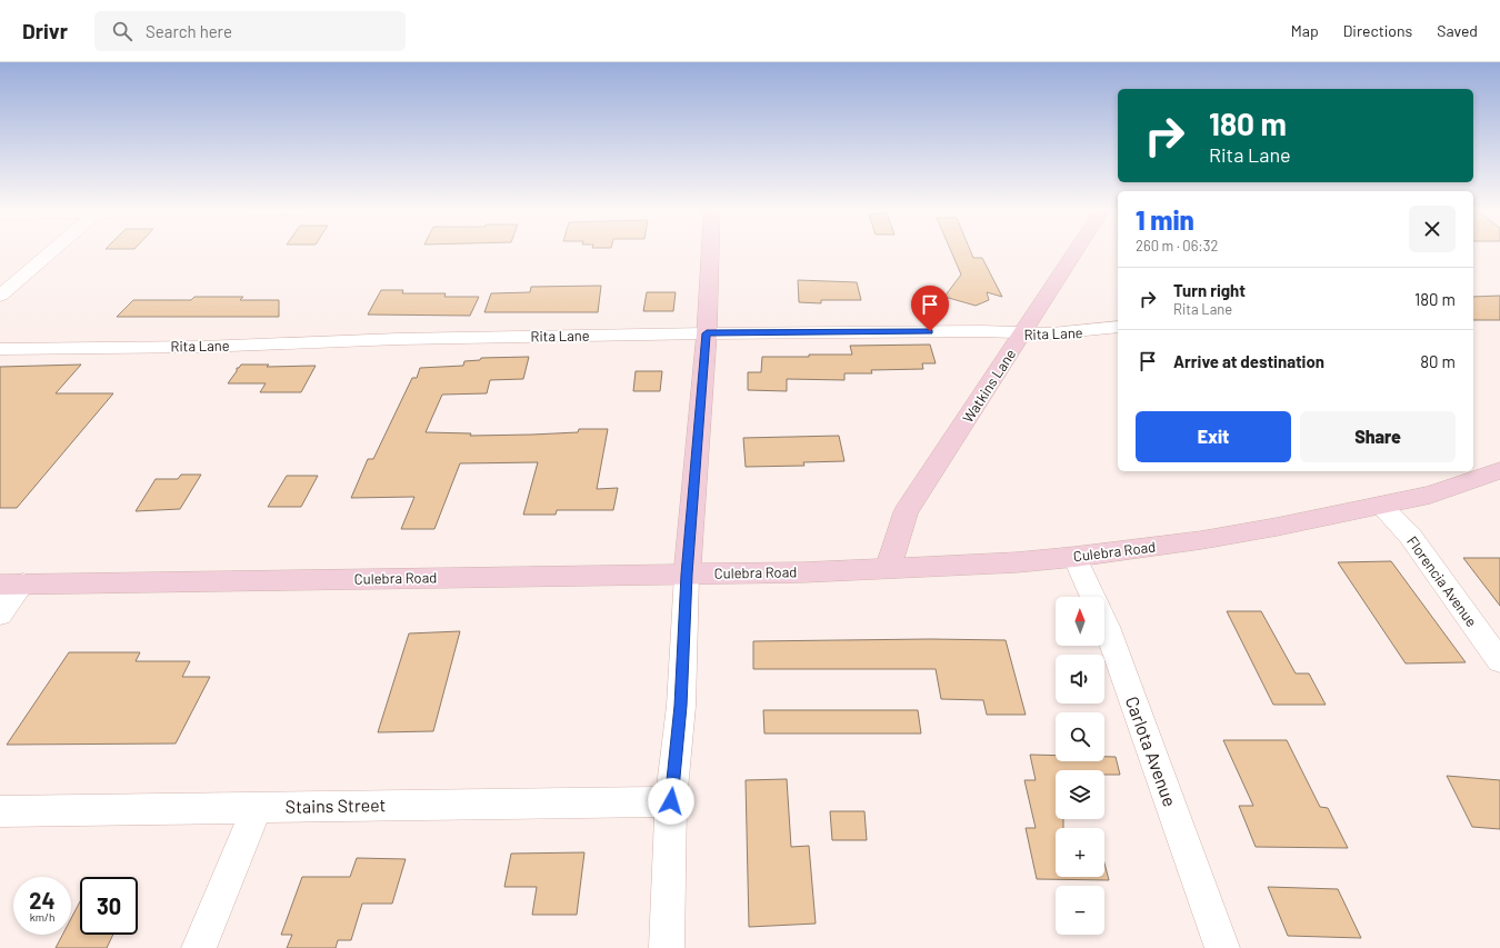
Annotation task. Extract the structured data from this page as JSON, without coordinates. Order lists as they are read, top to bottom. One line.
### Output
{"streets":{"street":["Rita Lane","Watkins Lane","Culebra Road","Florencia Avenue","Carlota Avenue","Stains Street"]},"crossings":[["Rita Lane","Watkins Lane"],["Watkins Lane","Culebra Road"],["Culebra Road","Florencia Avenue"],["Culebra Road","Carlota Avenue"]],"north":"top","page":{"header":"Drivr","search":"Search here","nav":["Map","Directions","Saved"],"turn":["180 m","Rita Lane"],"heading":["1 min","260 m · 06:32"],"list":[{"name":"Turn right","note":"Rita Lane","value":"180 m"},{"name":"Arrive at destination","value":"80 m"}],"buttons":["Exit","Share"],"map_buttons":["+","−"],"speed":"24 km/h","limit":"30"}}
